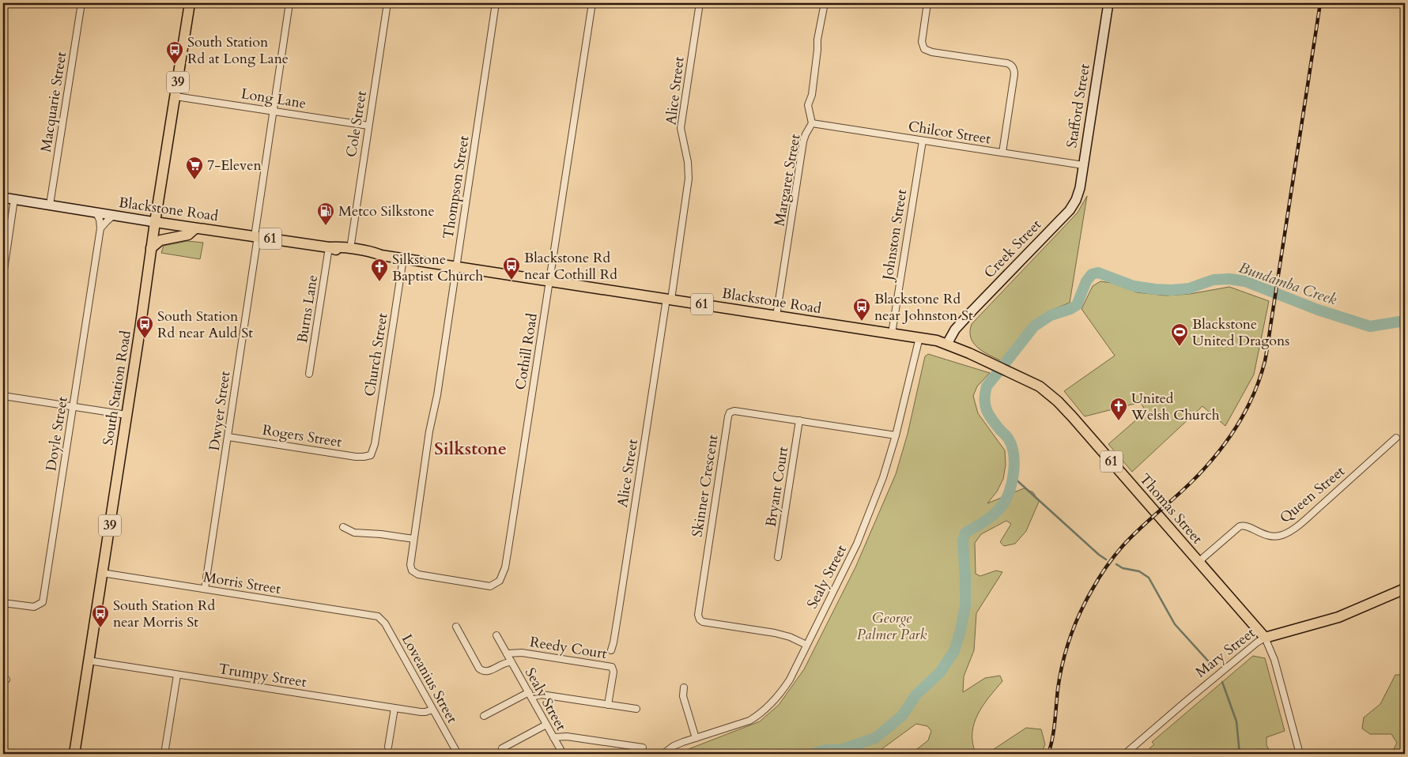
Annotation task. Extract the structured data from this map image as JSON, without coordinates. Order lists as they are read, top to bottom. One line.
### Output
{"streets":{"main road":["39","Stafford Street","Blackstone Road","61","Creek Street","South Station Road","Thomas Street","Mary Street"],"street":["Alice Street","Long Lane","Macquarie Street","Cole Street","Chilcot Street","Margaret Street","Thompson Street","Johnston Street","Burns Lane","Cothill Road","Church Street","Dwyer Street","Doyle Street","Rogers Street","Skinner Crescent","Bryant Court","Queen Street","Sealy Street","Morris Street","Reedy Court","Trumpy Street","Loveanius Street"]},"crossings":[["Alice Street","Blackstone Road"],["Long Lane","Cole Street"],["Long Lane","South Station Road"],["Long Lane","Dwyer Street"],["Macquarie Street","Blackstone Road"],["Stafford Street","Chilcot Street"],["Stafford Street","Creek Street"],["Cole Street","Blackstone Road"],["Chilcot Street","Margaret Street"],["Chilcot Street","Johnston Street"],["Margaret Street","Blackstone Road"],["Thompson Street","Blackstone Road"],["Thompson Street","Cothill Road"],["Blackstone Road","Johnston Street"],["Blackstone Road","Creek Street"],["Blackstone Road","Burns Lane"],["Blackstone Road","Cothill Road"],["Blackstone Road","Church Street"],["Blackstone Road","South Station Road"],["Blackstone Road","Dwyer Street"],["Blackstone Road","Doyle Street"],["Blackstone Road","Thomas Street"],["Blackstone Road","Sealy Street"],["Creek Street","Thomas Street"],["Church Street","Rogers Street"],["South Station Road","Morris Street"],["South Station Road","Trumpy Street"],["Dwyer Street","Rogers Street"],["Dwyer Street","Morris Street"],["Skinner Crescent","Bryant Court"],["Skinner Crescent","Sealy Street"],["Queen Street","Thomas Street"],["Thomas Street","Mary Street"],["Sealy Street","Reedy Court"],["Morris Street","Loveanius Street"],["Trumpy Street","Loveanius Street"]],"districts":["Silkstone"],"water":["Bundamba Creek"],"parks":["George Palmer Park"],"places":{"bus stop":["South Station Rd at Long Lane","Blackstone Rd near Cothill Rd","Blackstone Rd near Johnston St","South Station Rd near Auld St","South Station Rd near Morris St"],"supermarket":["7-Eleven"],"fuel station":["Metco Silkstone"],"church":["Silkstone Baptist Church","United Welsh Church"],"sports":["Blackstone United Dragons"]}}
